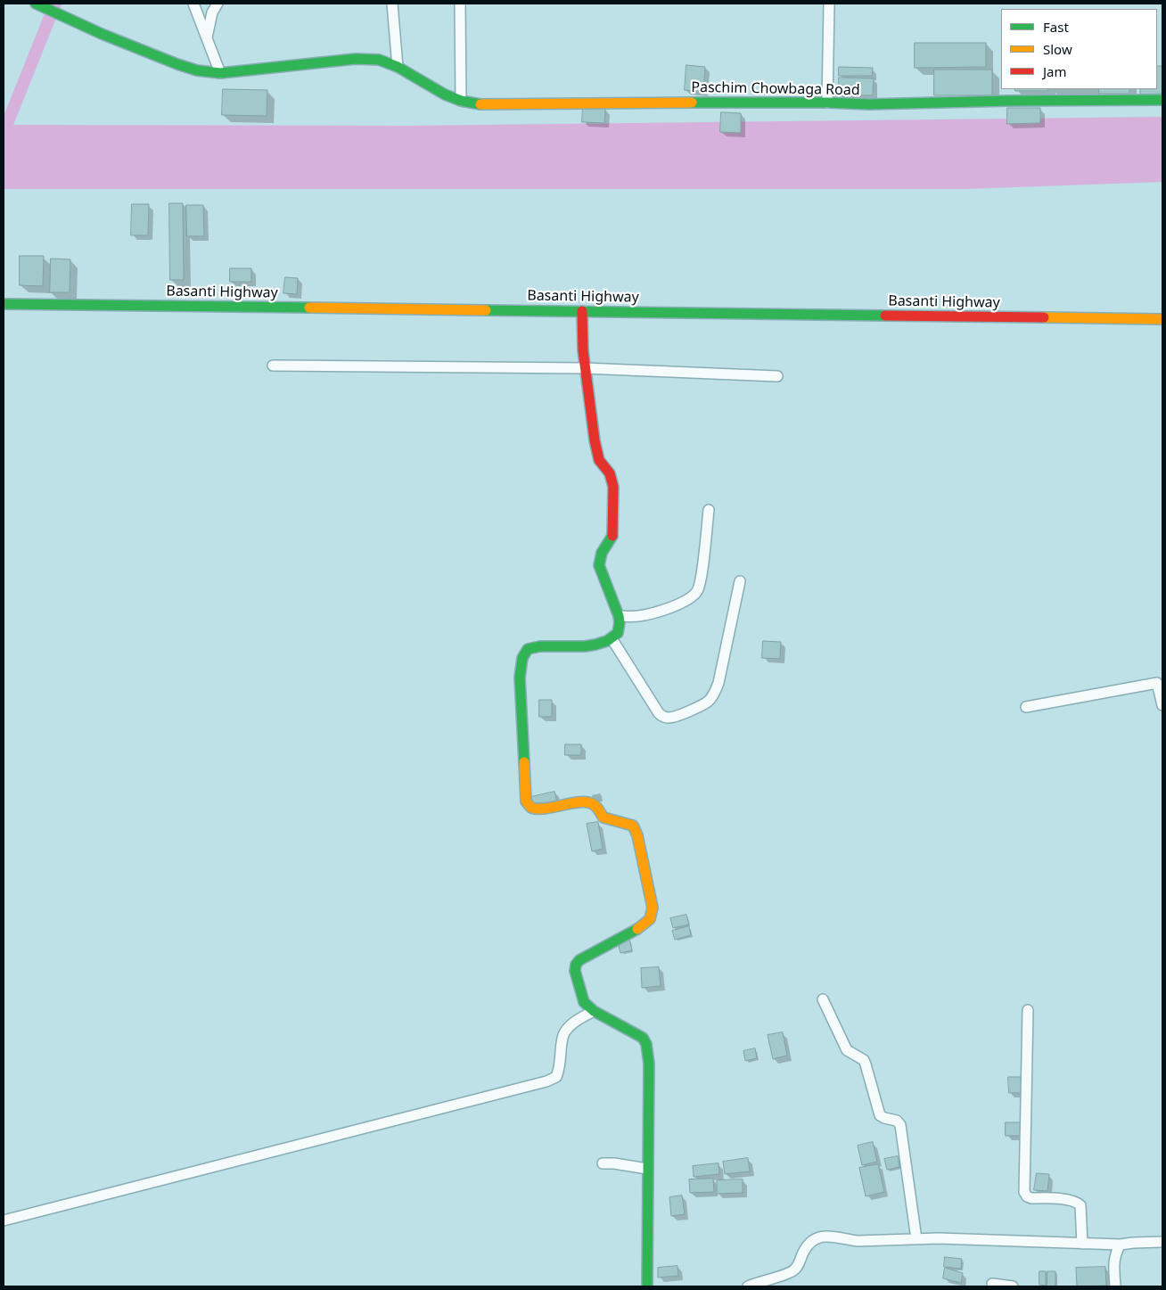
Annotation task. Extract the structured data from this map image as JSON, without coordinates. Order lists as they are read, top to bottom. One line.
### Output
{"streets":{"street":["Paschim Chowbaga Road","Basanti Highway"]},"legend":["Fast","Slow","Jam"]}
